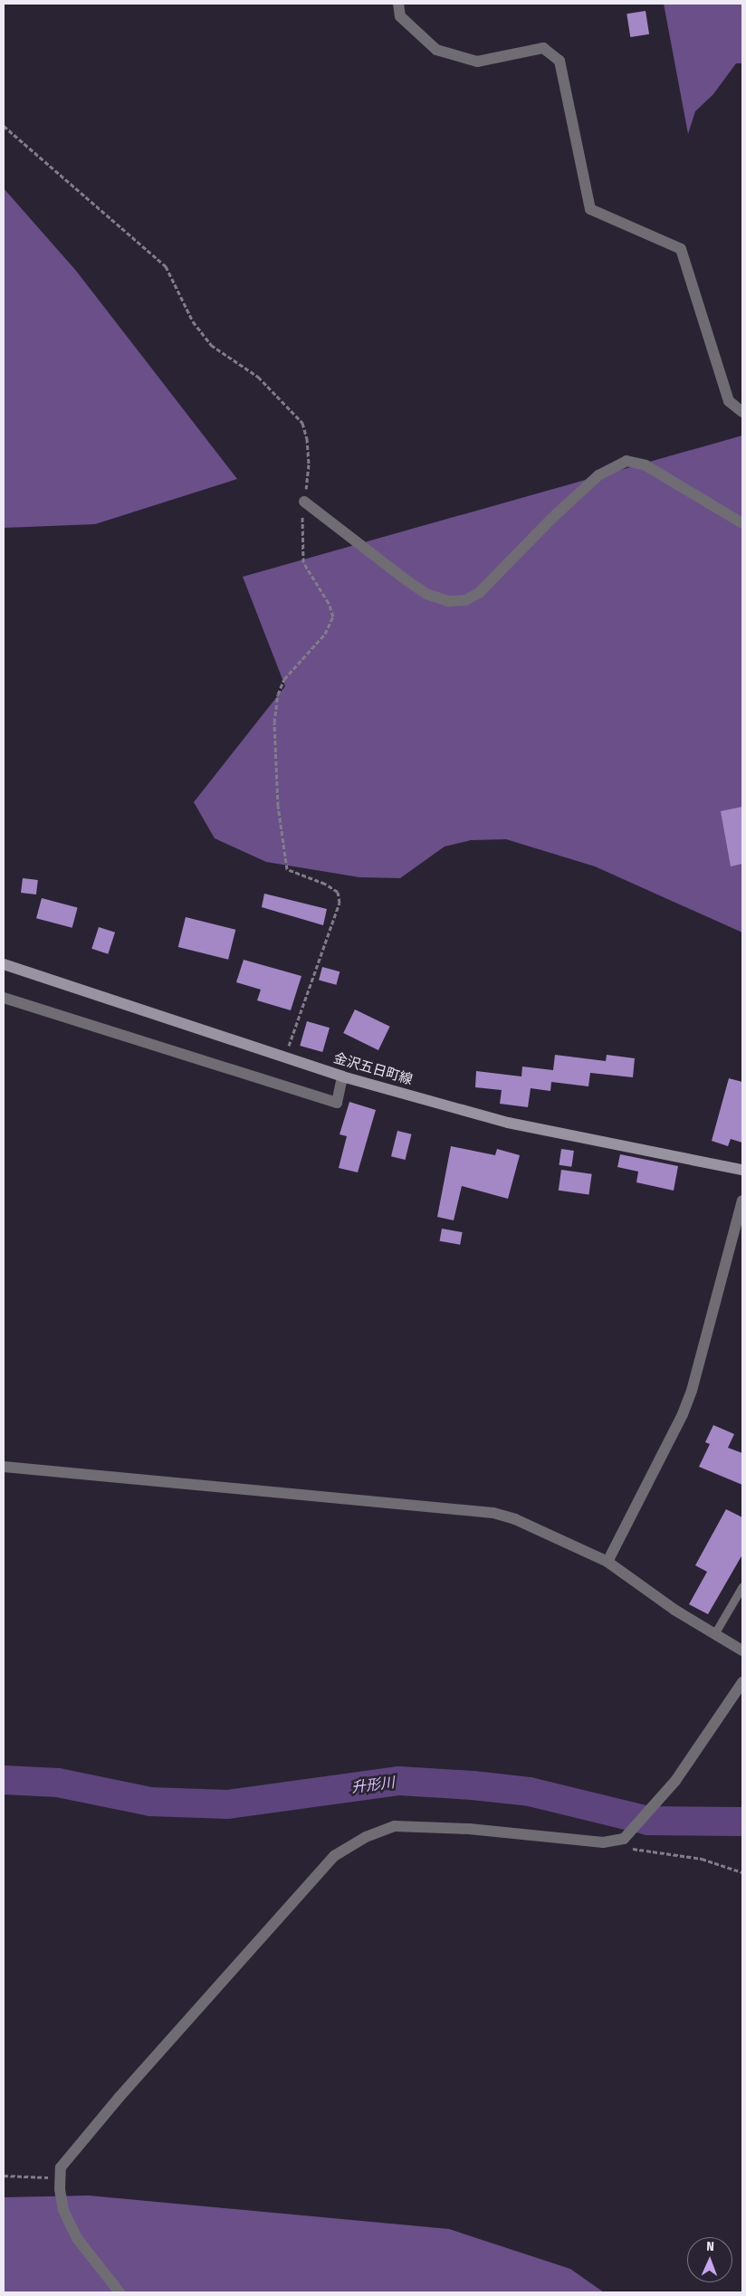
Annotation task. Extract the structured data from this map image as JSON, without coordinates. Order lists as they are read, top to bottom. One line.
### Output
{"streets":{"main road":["金沢五日町線"]},"water":["升形川"],"north":"top"}
